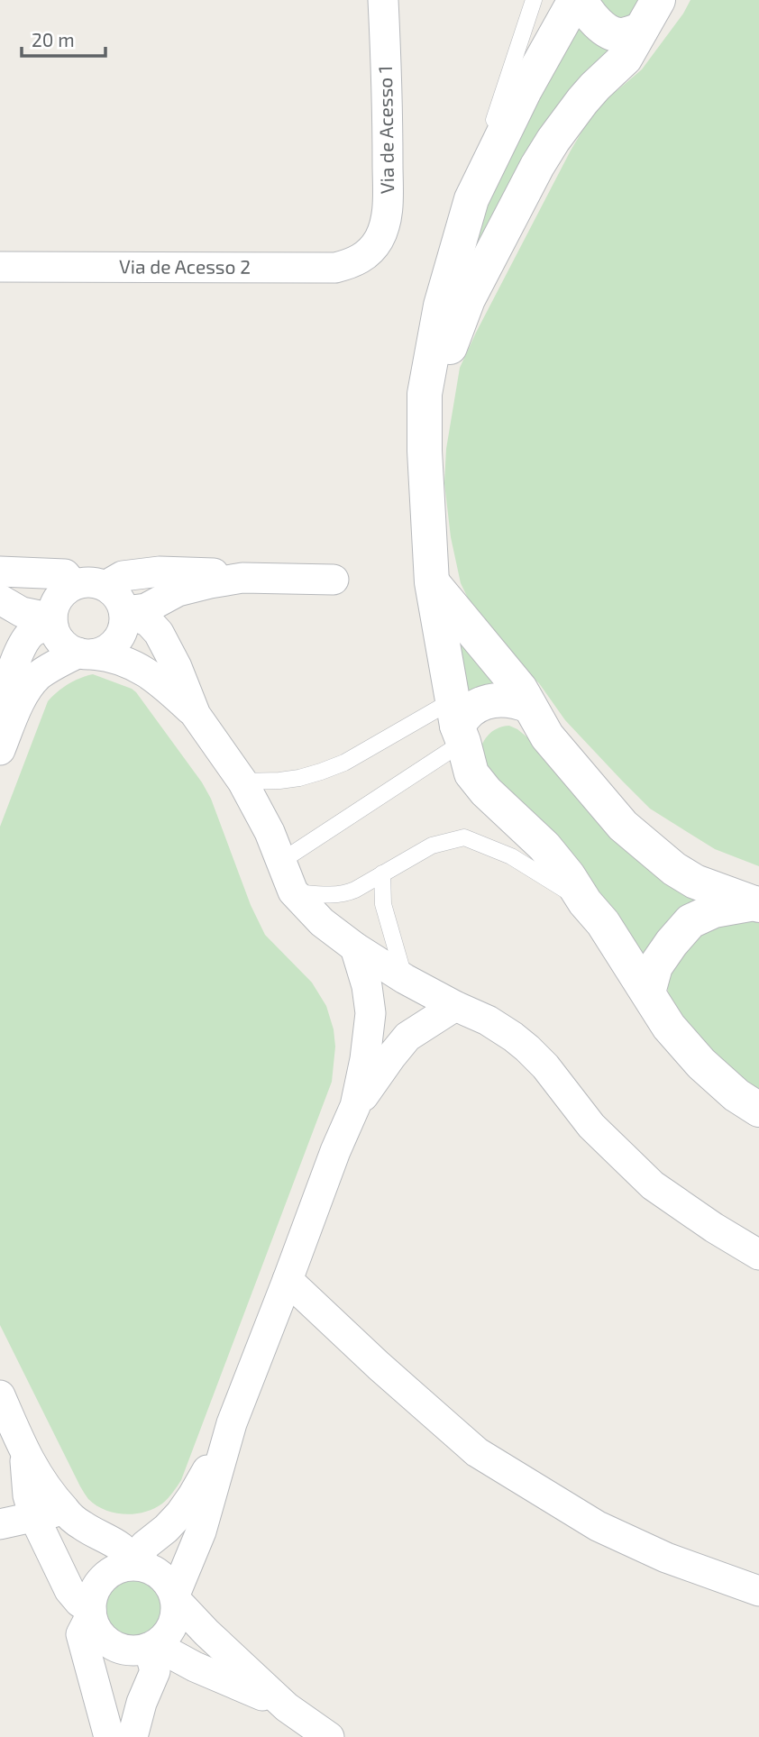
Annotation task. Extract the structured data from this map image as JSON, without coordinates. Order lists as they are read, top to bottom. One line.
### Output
{"streets":{"street":["Via de Acesso 1","Via de Acesso 2"]},"crossings":[["Via de Acesso 1","Via de Acesso 2"]],"scale_bar":"20 m"}
